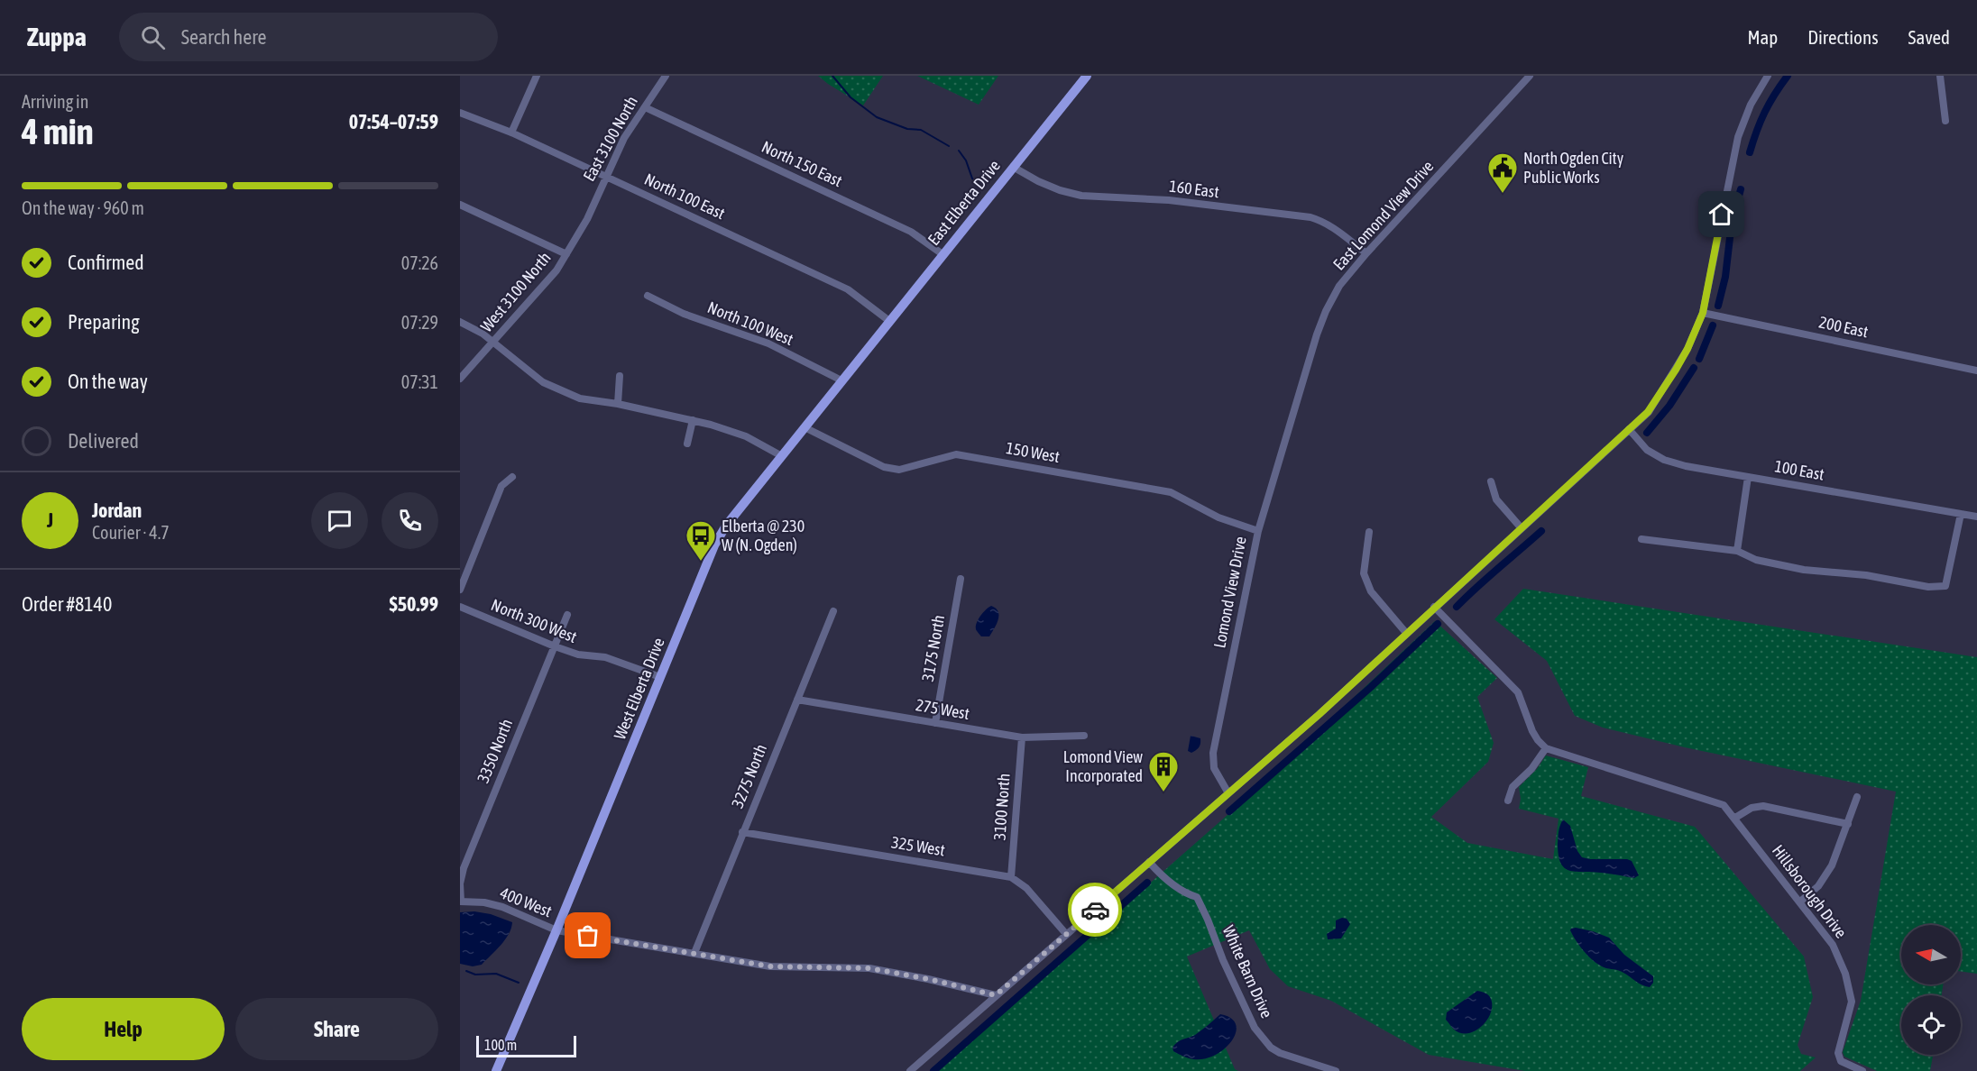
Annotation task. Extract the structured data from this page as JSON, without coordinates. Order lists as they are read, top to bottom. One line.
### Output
{"streets":{"main road":["East Elberta Drive","West Elberta Drive"],"street":["East 3100 North","North 150 East","160 East","North 100 East","East Lomond View Drive","West 3100 North","North 100 West","200 East","150 West","100 East","Lomond View Drive","North 300 West","3175 North","275 West","3350 North","3275 North","3100 North","325 West","Hillsborough Drive","400 West","White Barn Drive"]},"crossings":[["East 3100 North","North 150 East"],["East 3100 North","North 100 East"],["East 3100 North","West 3100 North"],["North 150 East","East Elberta Drive"],["160 East","East Elberta Drive"],["160 East","East Lomond View Drive"],["North 100 East","East Elberta Drive"],["East Elberta Drive","West Elberta Drive"],["East Lomond View Drive","Lomond View Drive"],["North 100 West","West Elberta Drive"],["150 West","Lomond View Drive"],["150 West","West Elberta Drive"],["North 300 West","West Elberta Drive"],["North 300 West","3350 North"],["3175 North","275 West"],["West Elberta Drive","400 West"],["275 West","3275 North"],["275 West","3100 North"],["3350 North","400 West"],["3275 North","325 West"],["3275 North","400 West"],["3100 North","325 West"]],"places":{"public building":["North Ogden City Public Works"],"bus stop":["Elberta @ 230 W (N. Ogden)"],"building":["Lomond View Incorporated"]},"scale_bar":"100 m","north":"left","page":{"header":"Zuppa","search":"Search here","nav":["Map","Directions","Saved"],"heading":["4 min","Arriving in","07:54–07:59"],"panel":["Jordan","Courier · 4.7","Order #8140","$50.99"],"bar":"On the way · 960 m","list":[["Confirmed","07:26"],["Preparing","07:29"],["On the way","07:31"],"Delivered"],"round":"J","buttons":["Help","Share"],"scale":"100 m"}}
